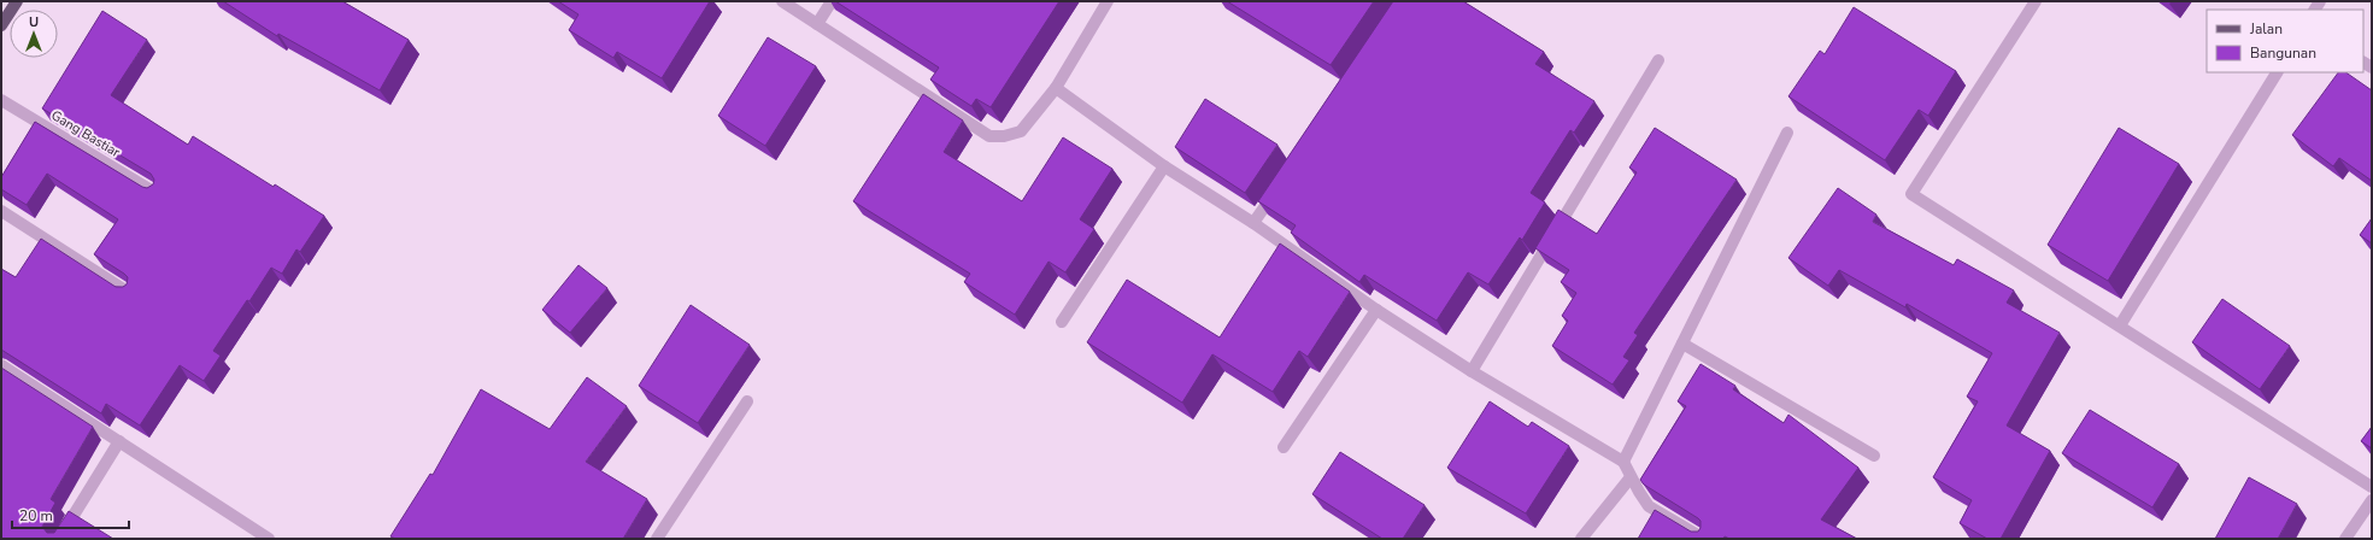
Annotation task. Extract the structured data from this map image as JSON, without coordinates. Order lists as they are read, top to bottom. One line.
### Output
{"streets":{"street":["Gang Bastiar"]},"legend":["Jalan","Bangunan"],"scale_bar":"20 m","north":"top"}
